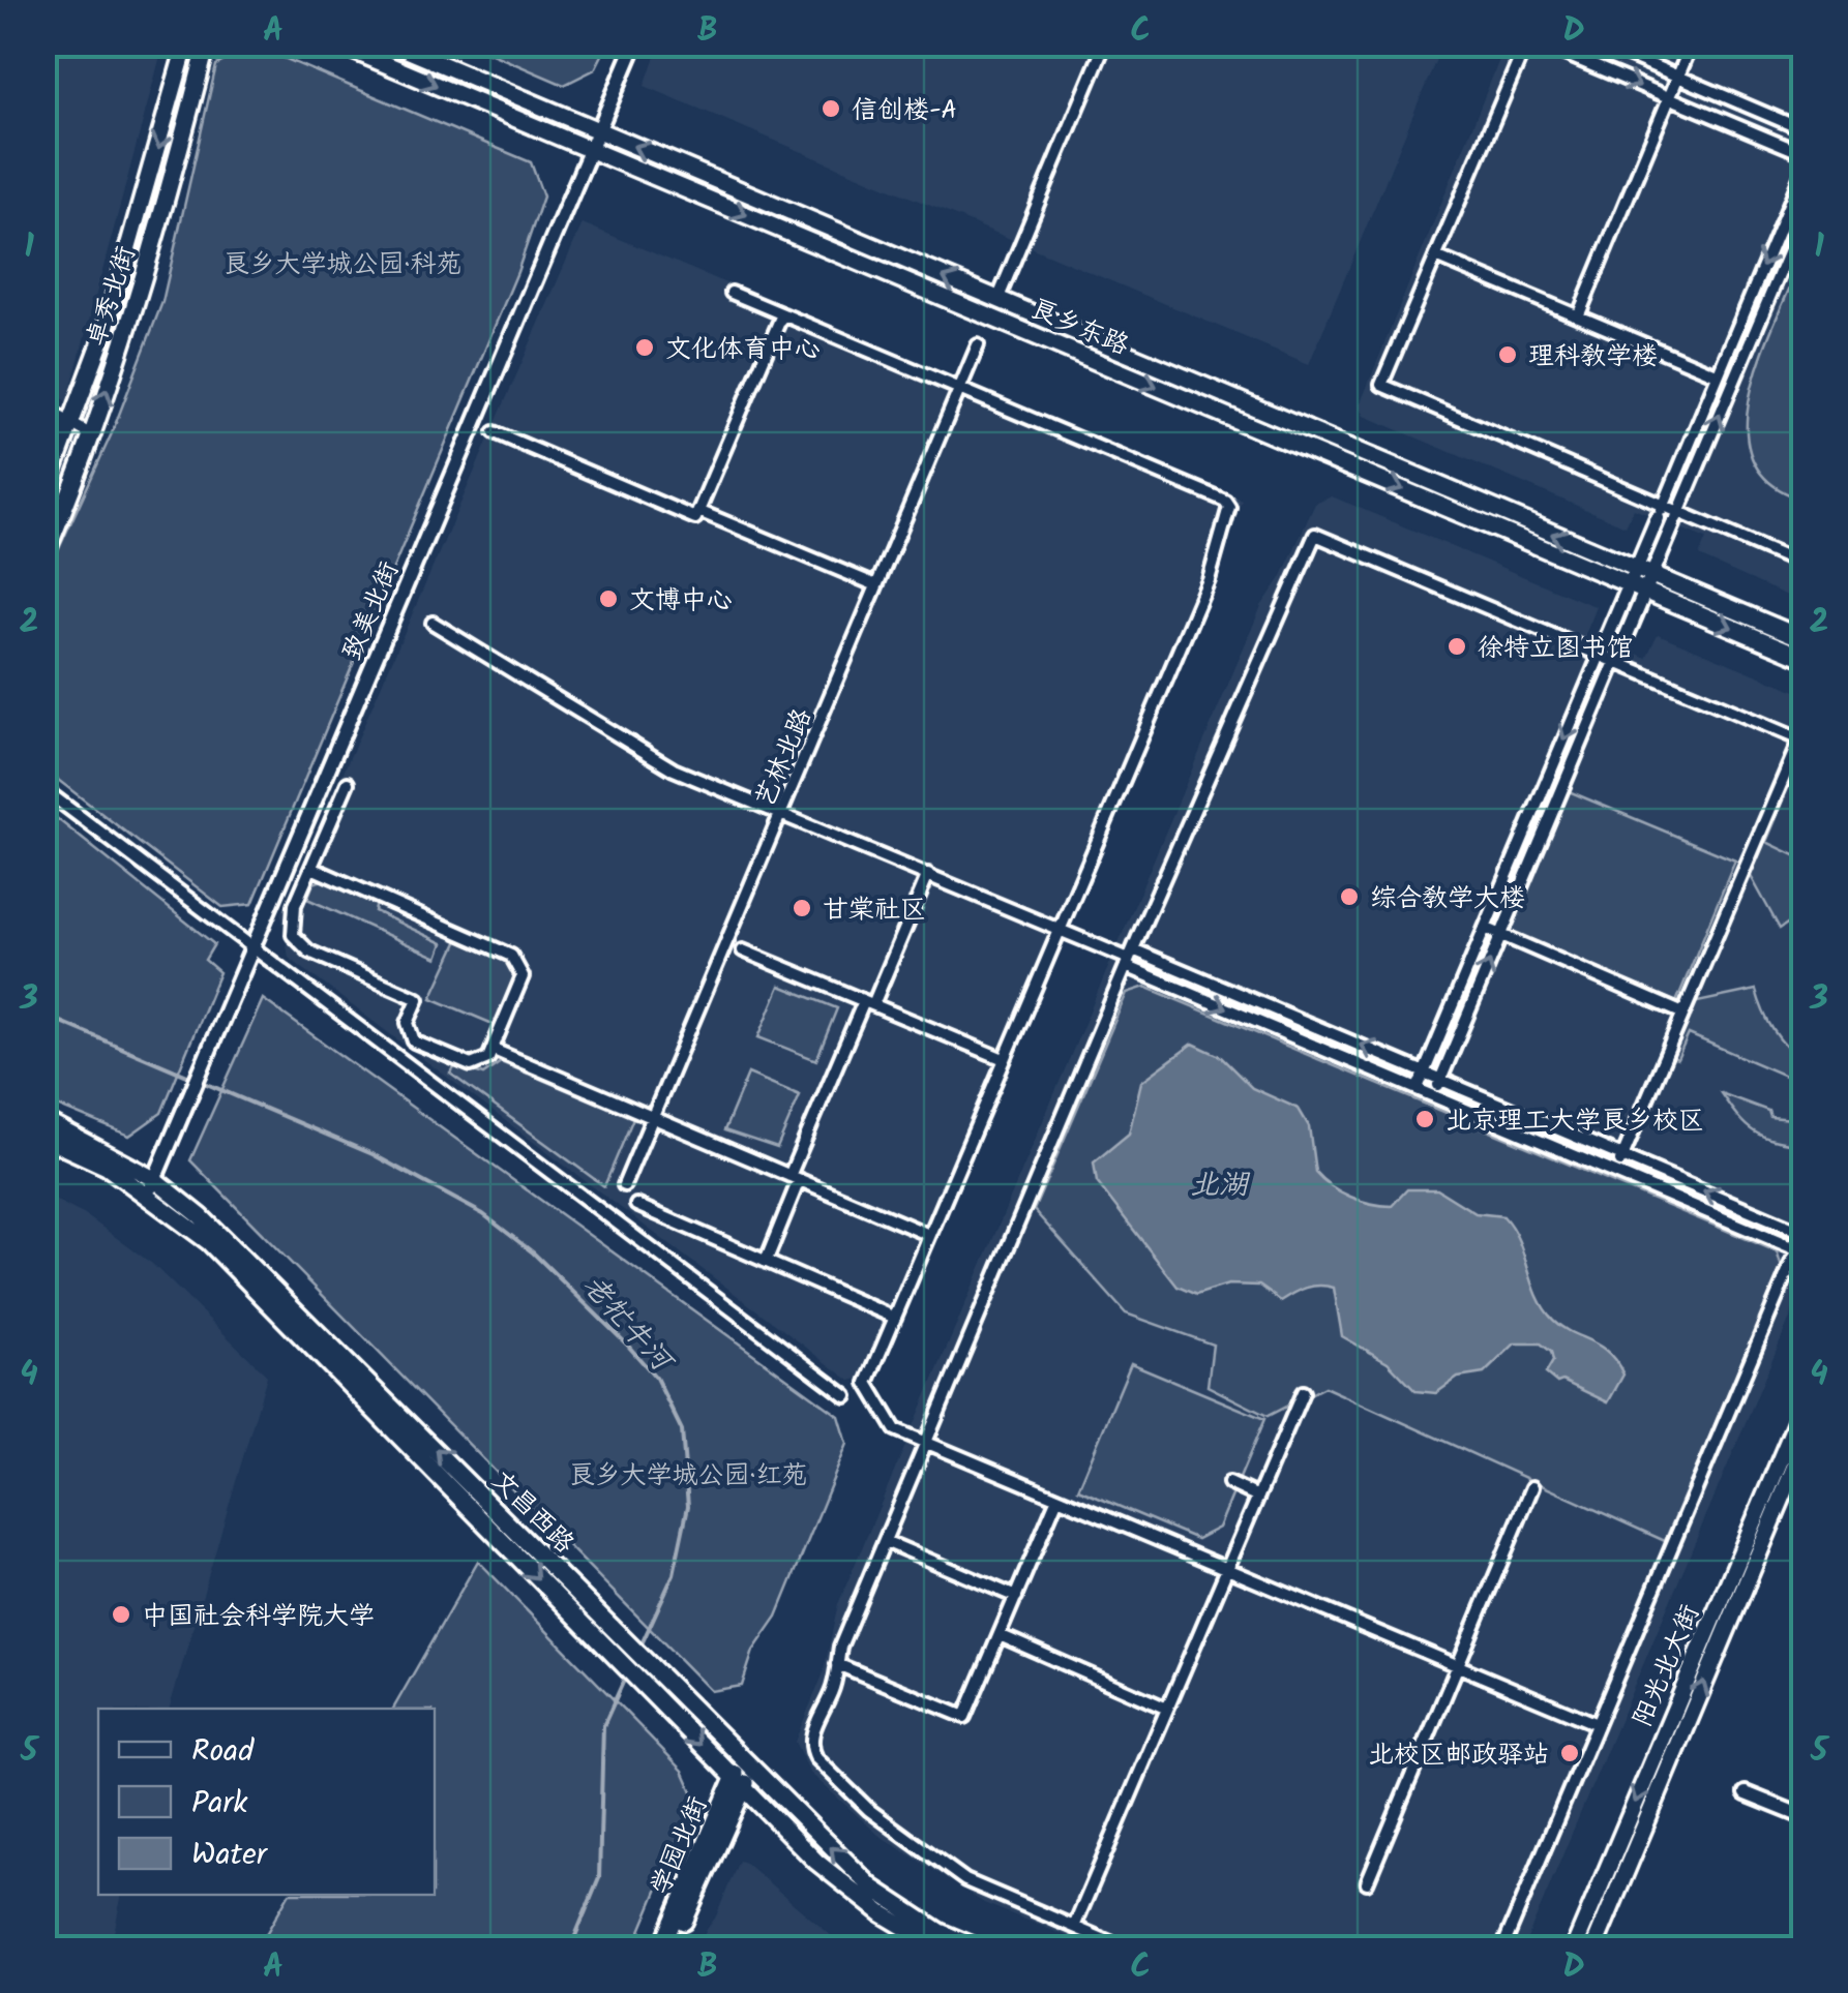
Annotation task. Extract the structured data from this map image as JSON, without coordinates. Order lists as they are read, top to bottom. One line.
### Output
{"streets":{"main road":["卓秀北街","良乡东路","文昌西路","阳光北大街","学园北街"],"street":["致美北街","艺林北路"]},"crossings":[["良乡东路","致美北街"],["致美北街","文昌西路"],["文昌西路","学园北街"]],"water":["北湖","老牤牛河"],"parks":["良乡大学城公园·科苑","良乡大学城公园·红苑"],"places":["信创楼-A","文化体育中心","理科教学楼","文博中心","徐特立图书馆","综合教学大楼","甘棠社区","北京理工大学良乡校区","中国社会科学院大学","北校区邮政驿站"],"legend":["Road","Park","Water"],"grid":{"columns":["A","B","C","D"],"rows":["1","2","3","4","5"]}}
